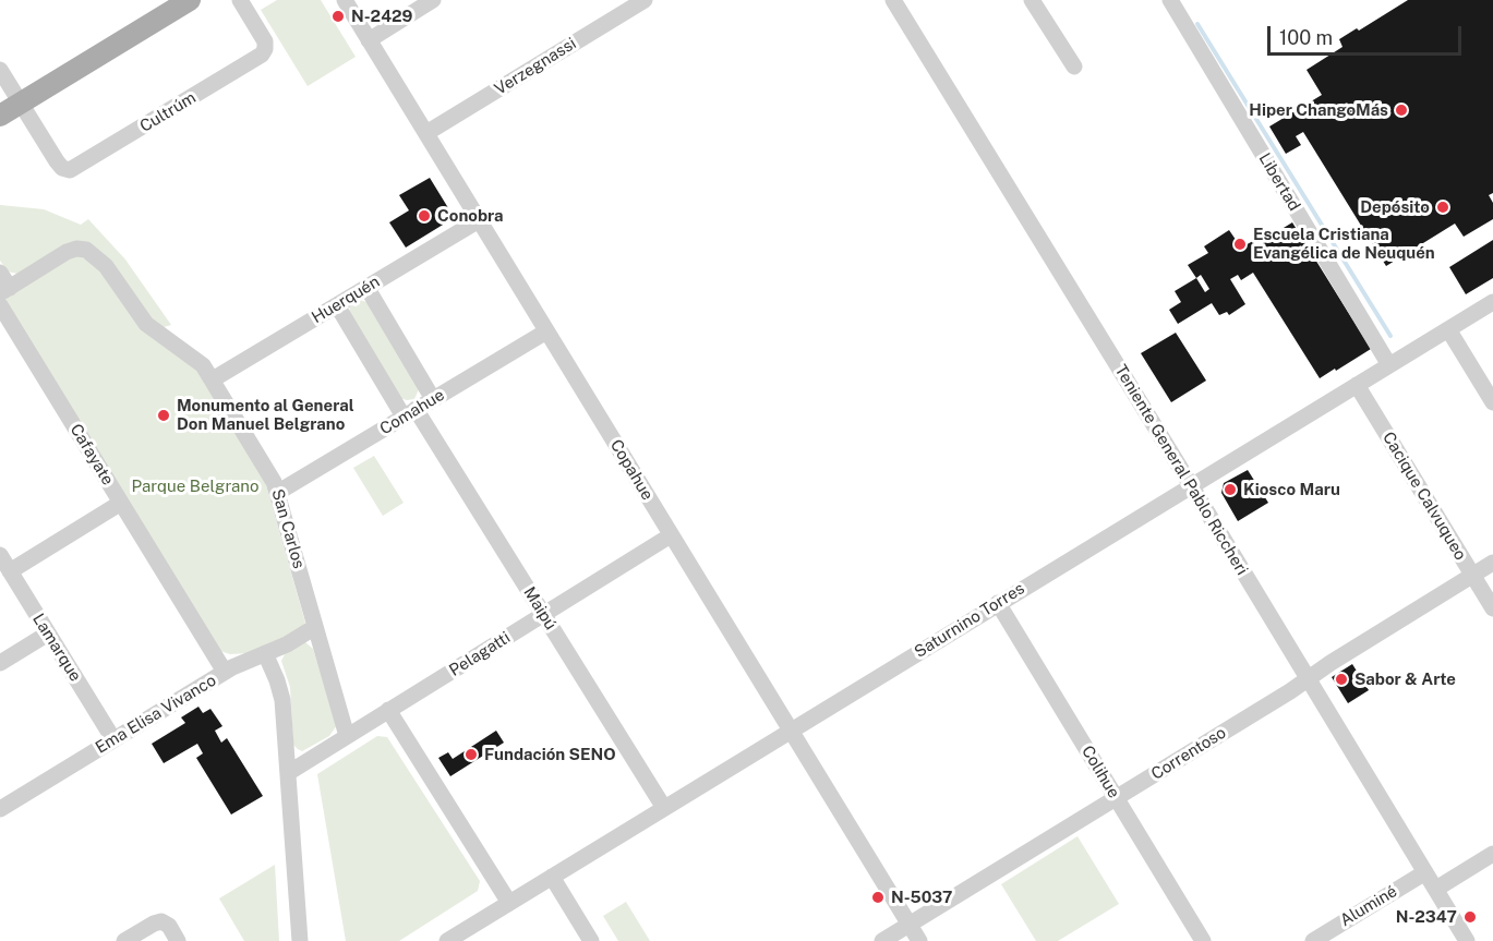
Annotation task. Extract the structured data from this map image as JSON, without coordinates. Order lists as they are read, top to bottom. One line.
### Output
{"streets":{"street":["Verzegnassi","Cultrúm","Libertad","Huerquén","Comahue","Cafayate","Copahue","Teniente General Pablo Riccheri","Cacique Calvuqueo","San Carlos","Maipú","Saturnino Torres","Lamarque","Pelagatti","Ema Elisa Vivanco","Correntoso","Colihue","Aluminé"]},"crossings":[["Verzegnassi","Copahue"],["Libertad","Saturnino Torres"],["Huerquén","Copahue"],["Huerquén","San Carlos"],["Huerquén","Maipú"],["Comahue","Copahue"],["Comahue","San Carlos"],["Comahue","Maipú"],["Cafayate","Ema Elisa Vivanco"],["Copahue","Saturnino Torres"],["Copahue","Pelagatti"],["Copahue","Correntoso"],["Teniente General Pablo Riccheri","Saturnino Torres"],["Teniente General Pablo Riccheri","Correntoso"],["Teniente General Pablo Riccheri","Aluminé"],["Cacique Calvuqueo","Saturnino Torres"],["Cacique Calvuqueo","Correntoso"],["San Carlos","Pelagatti"],["San Carlos","Ema Elisa Vivanco"],["Maipú","Saturnino Torres"],["Maipú","Pelagatti"],["Saturnino Torres","Colihue"],["Lamarque","Ema Elisa Vivanco"],["Correntoso","Colihue"]],"parks":["Parque Belgrano"],"places":["N-2429","Hiper ChangoMás","Depósito","Conobra","Escuela Cristiana Evangélica de Neuquén","Monumento al General Don Manuel Belgrano","Kiosco Maru","Sabor & Arte","Fundación SENO","N-5037","N-2347"],"scale_bar":"100 m"}
